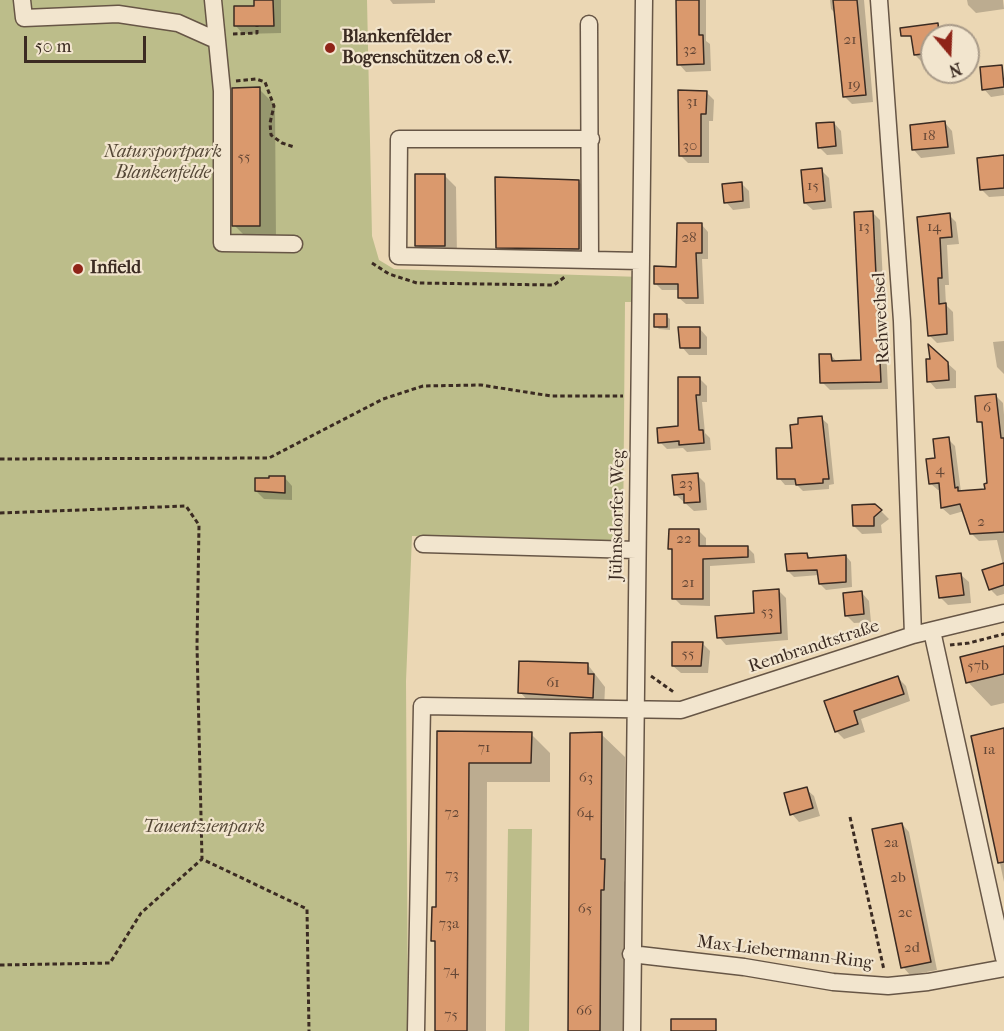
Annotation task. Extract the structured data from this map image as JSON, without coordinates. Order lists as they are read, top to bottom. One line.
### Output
{"streets":{"street":["Rehwechsel","Jühnsdorfer Weg","Rembrandtstraße","Max-Liebermann-Ring"]},"crossings":[["Rehwechsel","Rembrandtstraße"],["Jühnsdorfer Weg","Rembrandtstraße"],["Jühnsdorfer Weg","Max-Liebermann-Ring"]],"parks":["Natursportpark Blankenfelde","Tauentzienpark"],"places":["Blankenfelder Bogenschützen 08 e.V.","Infield"],"house_numbers":["21","32","19","31","18","30","55","15","13","14","28","6","4","23","2","22","21","53","55","57b","61","71","1a","63","72","64","2a","73","2b","65","2c","73a","2d","74","66","75"],"scale_bar":"50 m","north":"bottom"}
